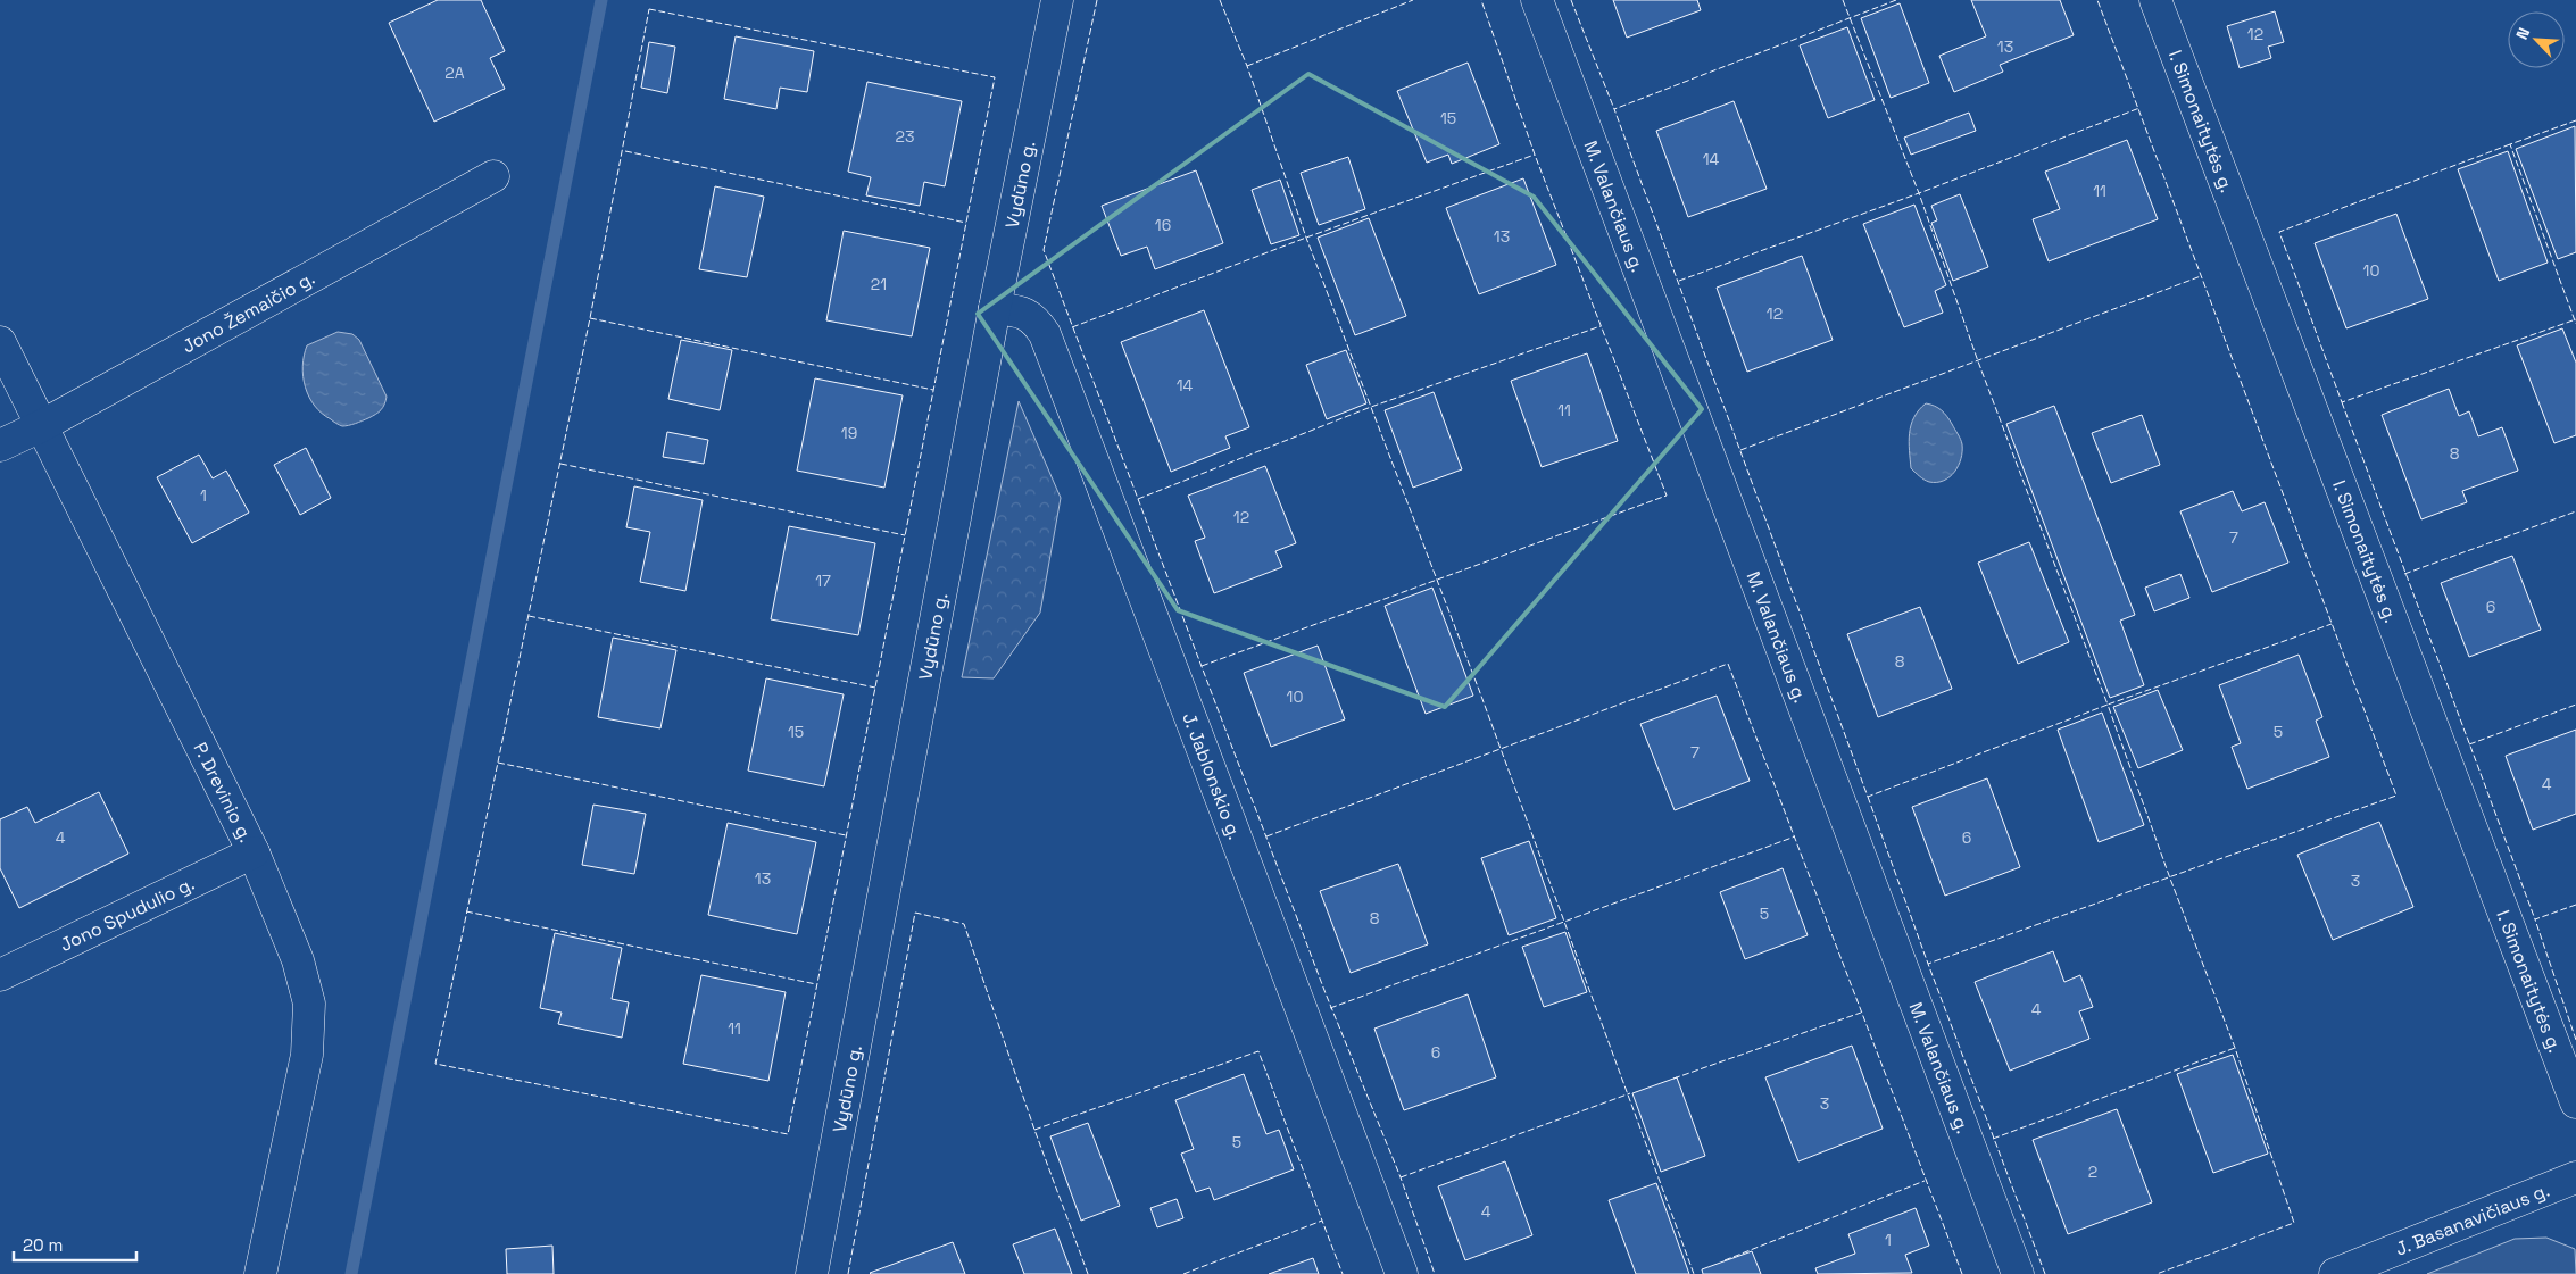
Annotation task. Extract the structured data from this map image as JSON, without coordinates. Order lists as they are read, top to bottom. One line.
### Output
{"streets":{"street":["I. Simonaitytės g.","Vydūno g.","M. Valančiaus g.","Jono Žemaičio g.","J. Jablonskio g.","P. Drevinio g.","Jono Spudulio g.","J. Basanavičiaus g."]},"crossings":[["Vydūno g.","J. Jablonskio g."],["Jono Žemaičio g.","P. Drevinio g."],["P. Drevinio g.","Jono Spudulio g."]],"house_numbers":["12","13","2A","15","23","14","11","16","13","10","21","12","14","11","19","8","1","12","7","17","6","8","10","15","5","7","4","4","6","13","3","5","8","4","11","6","3","5","2","4","1"],"scale_bar":"20 m","north":"top left"}
